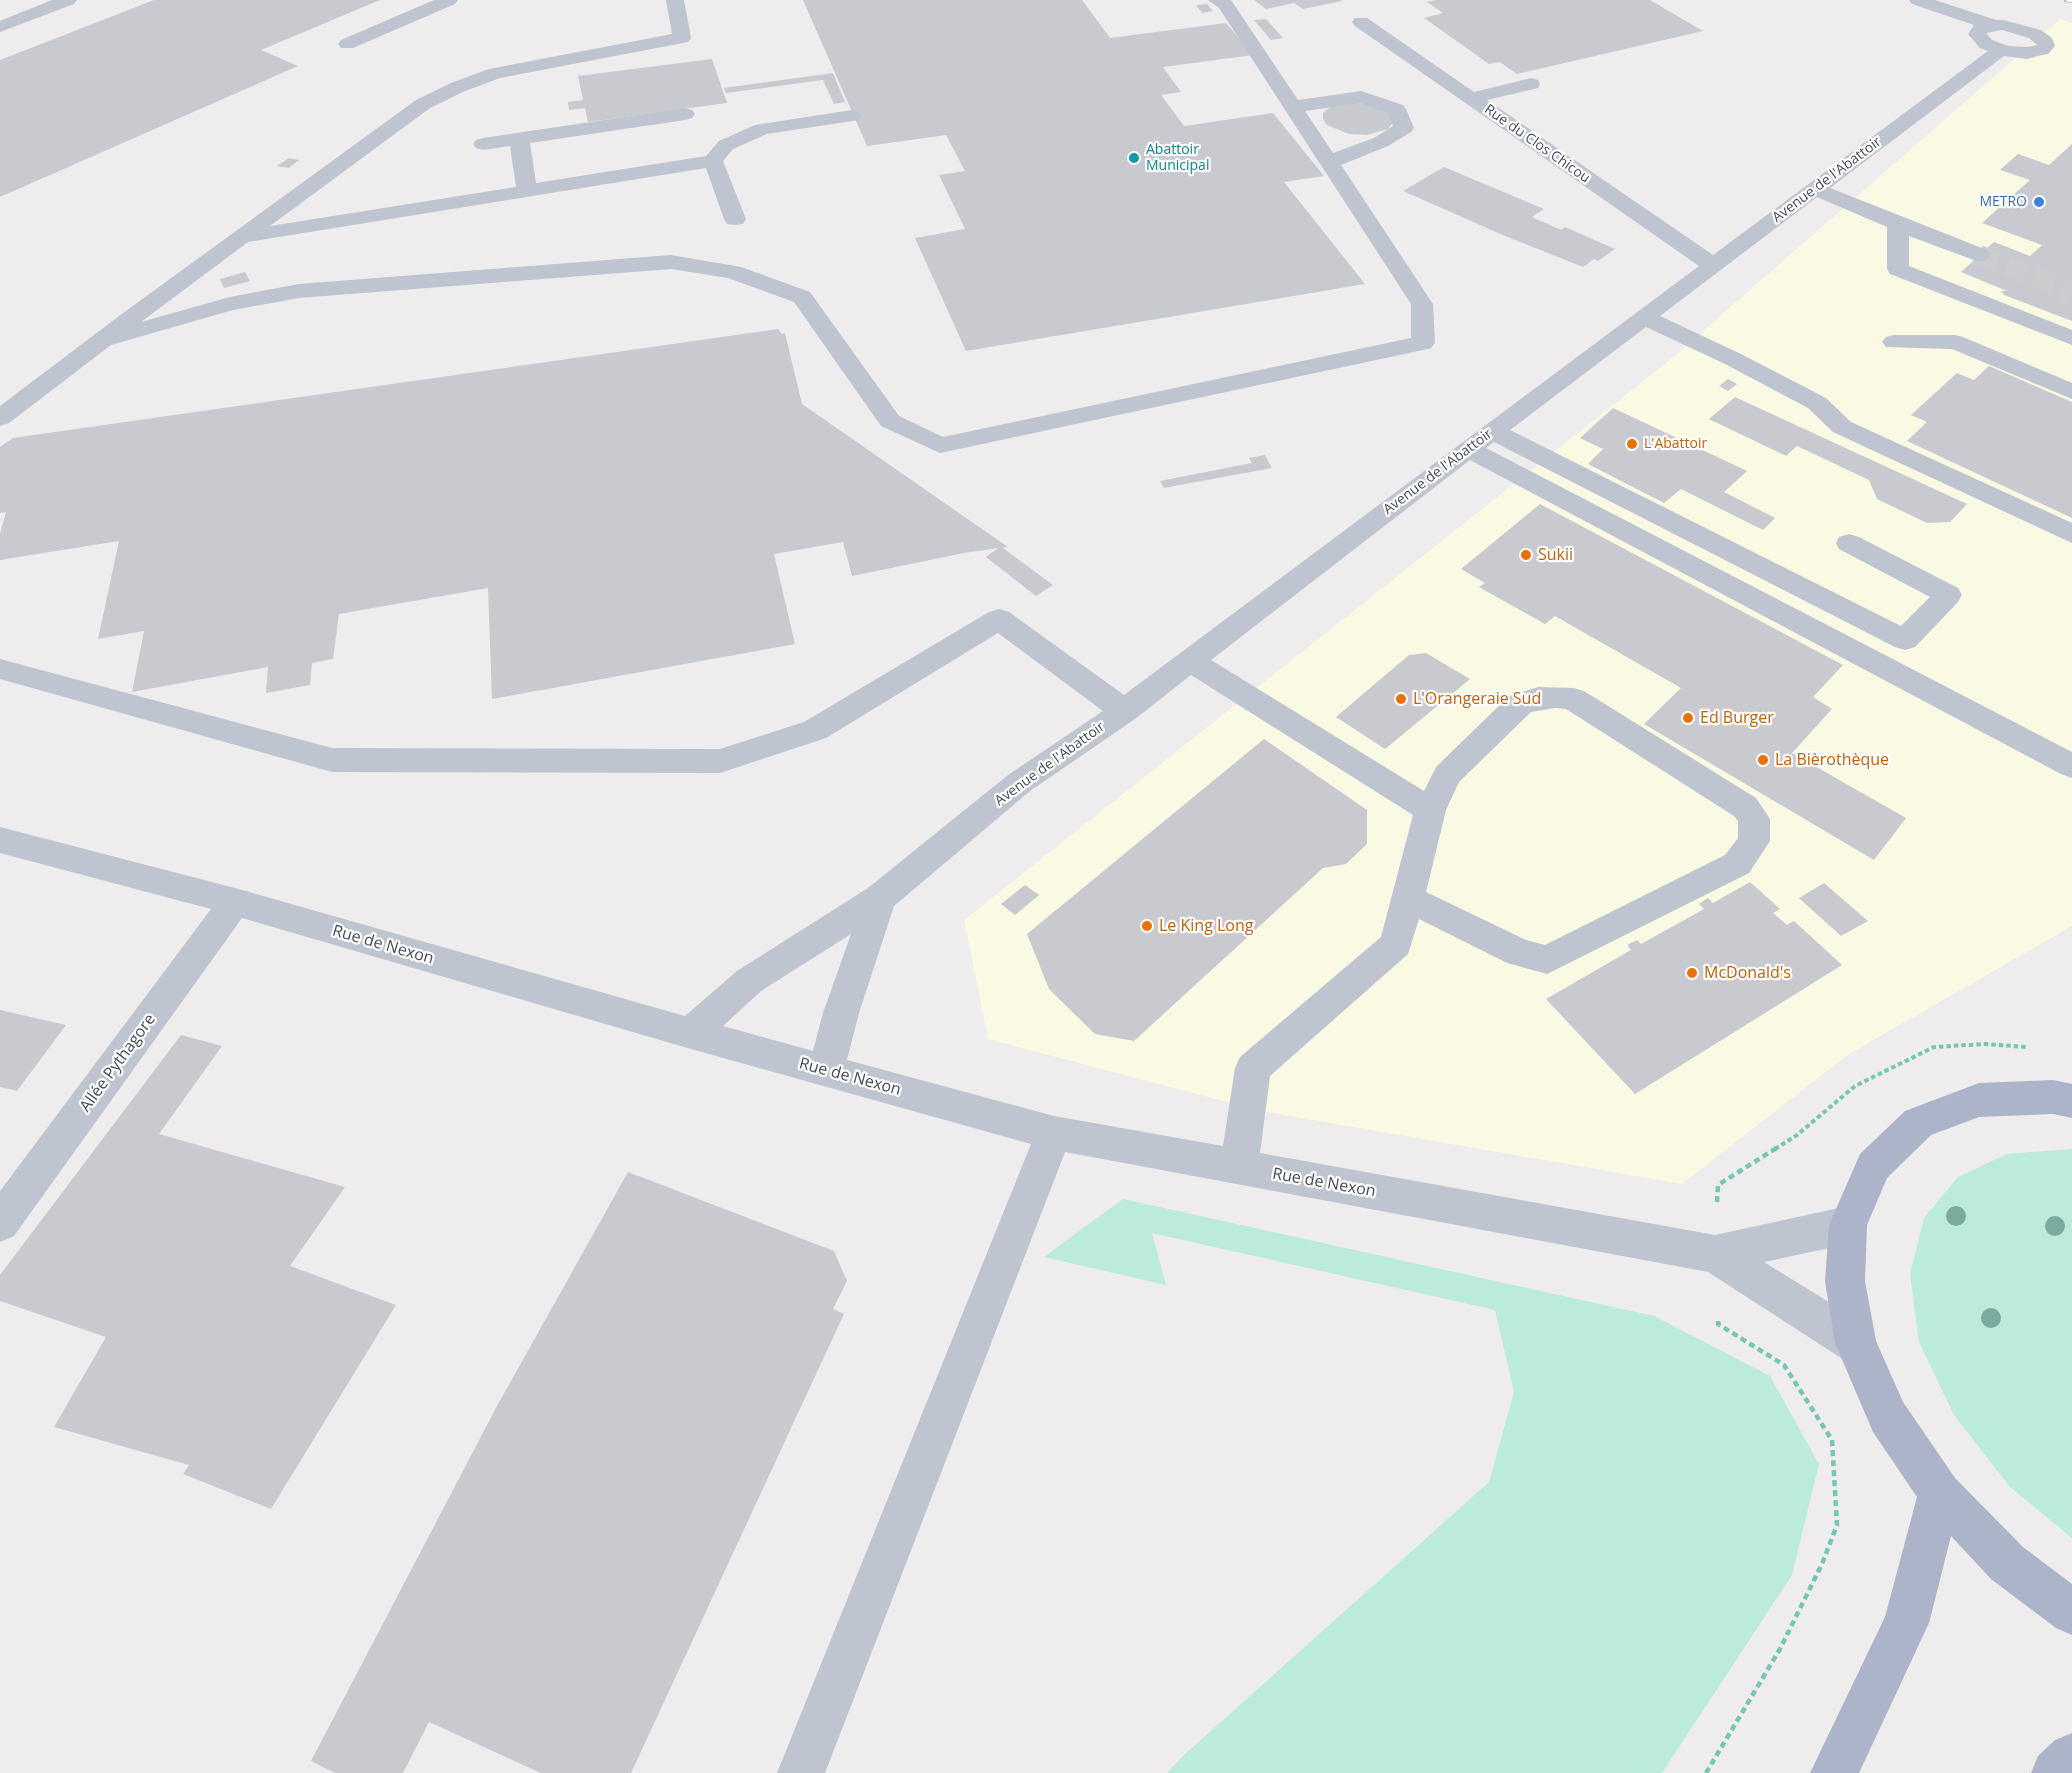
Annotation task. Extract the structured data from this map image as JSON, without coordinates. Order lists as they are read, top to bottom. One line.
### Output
{"streets":{"street":["Rue du Clos Chicou","Avenue de l'Abattoir","Rue de Nexon","Allée Pythagore"]},"crossings":[["Rue du Clos Chicou","Avenue de l'Abattoir"],["Avenue de l'Abattoir","Rue de Nexon"],["Rue de Nexon","Allée Pythagore"]],"places":["Abattoir Municipal","METRO","L'Abattoir","Sukii","L'Orangeraie Sud","Ed Burger","La Bièrothèque","Le King Long","McDonald's"]}
